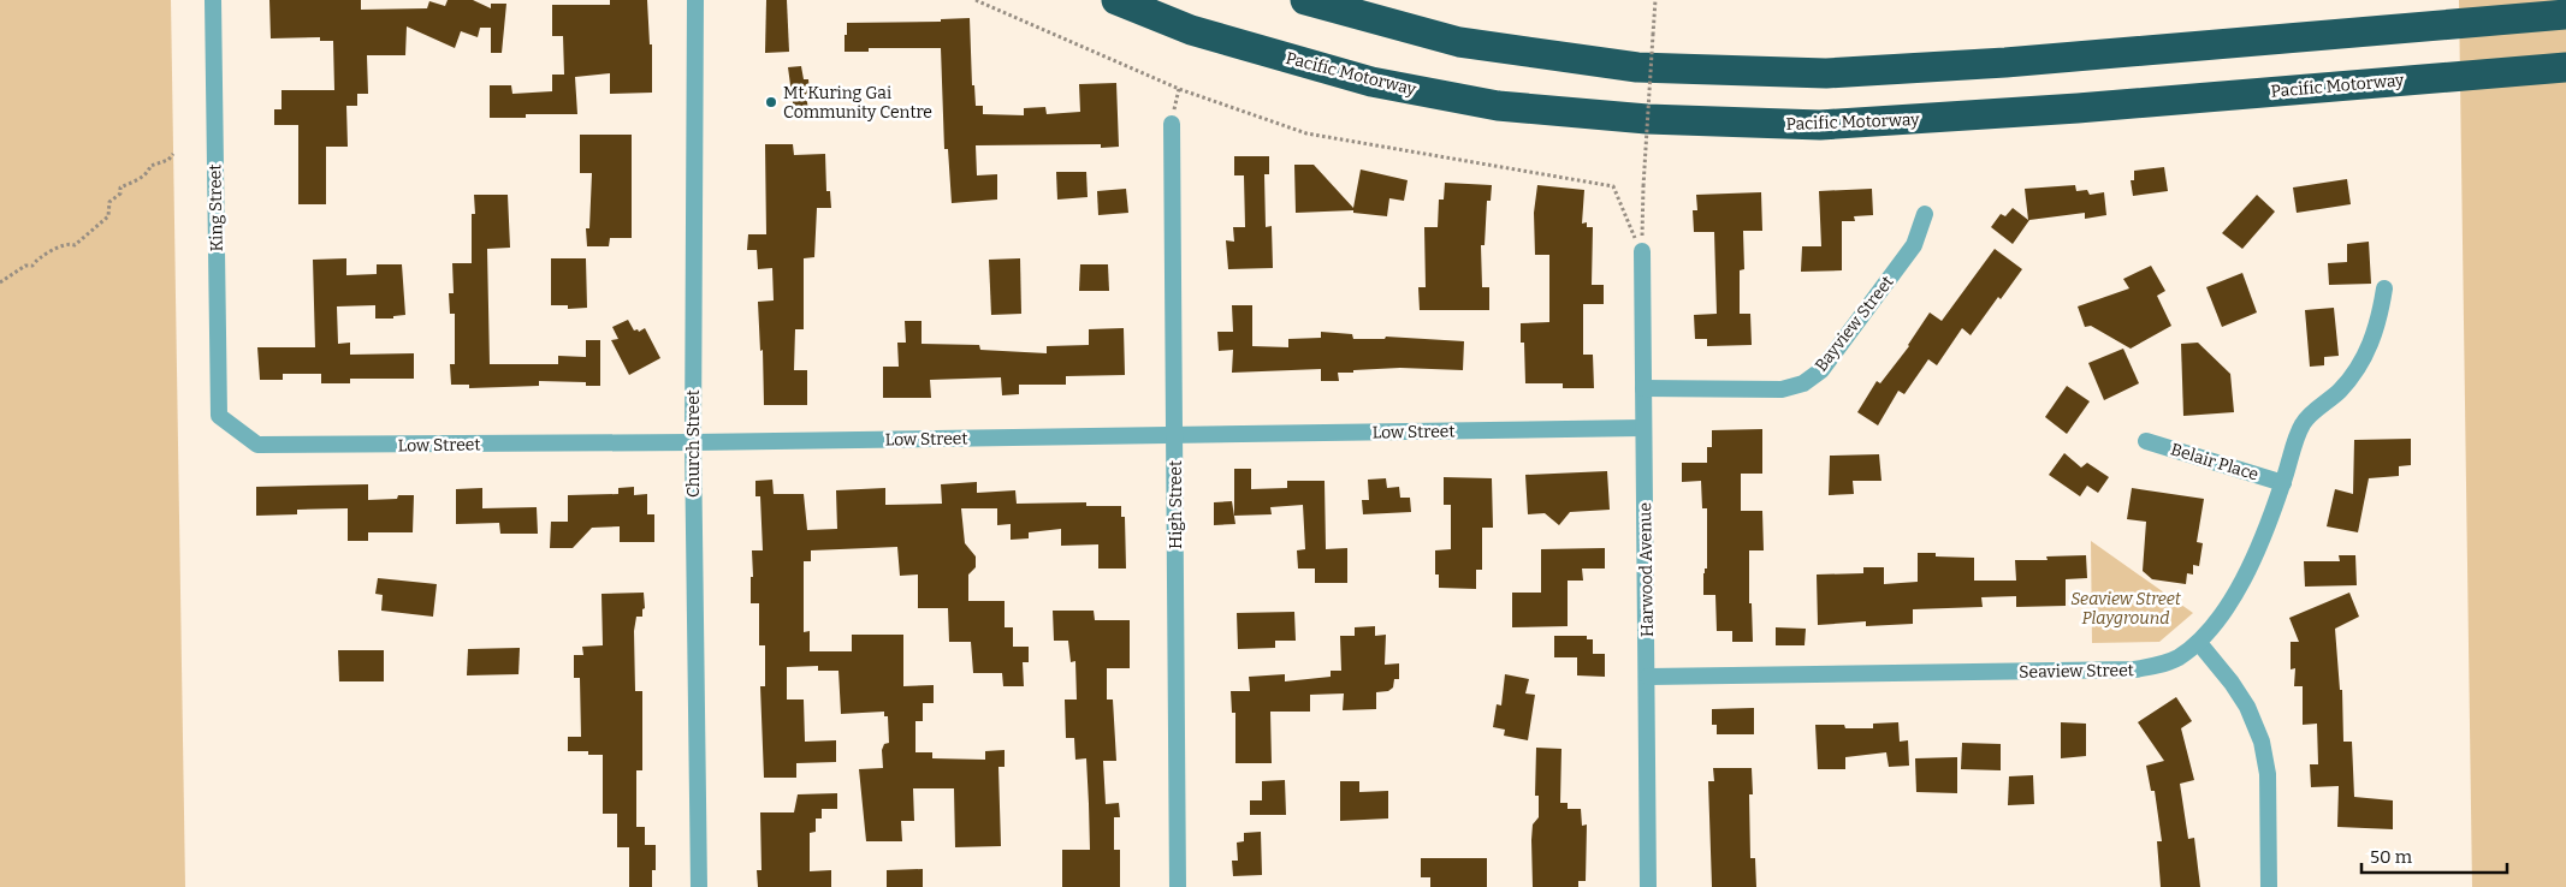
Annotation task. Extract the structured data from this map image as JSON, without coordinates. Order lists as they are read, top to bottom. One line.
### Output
{"streets":{"highway":["Pacific Motorway"],"street":["King Street","Bayview Street","Low Street","Church Street","Belair Place","High Street","Harwood Avenue","Seaview Street"]},"crossings":[["King Street","Low Street"],["Bayview Street","Harwood Avenue"],["Low Street","Church Street"],["Low Street","High Street"],["Low Street","Harwood Avenue"],["Belair Place","Seaview Street"],["Harwood Avenue","Seaview Street"]],"parks":["Seaview Street Playground"],"places":["Mt Kuring Gai Community Centre"],"scale_bar":"50 m"}
